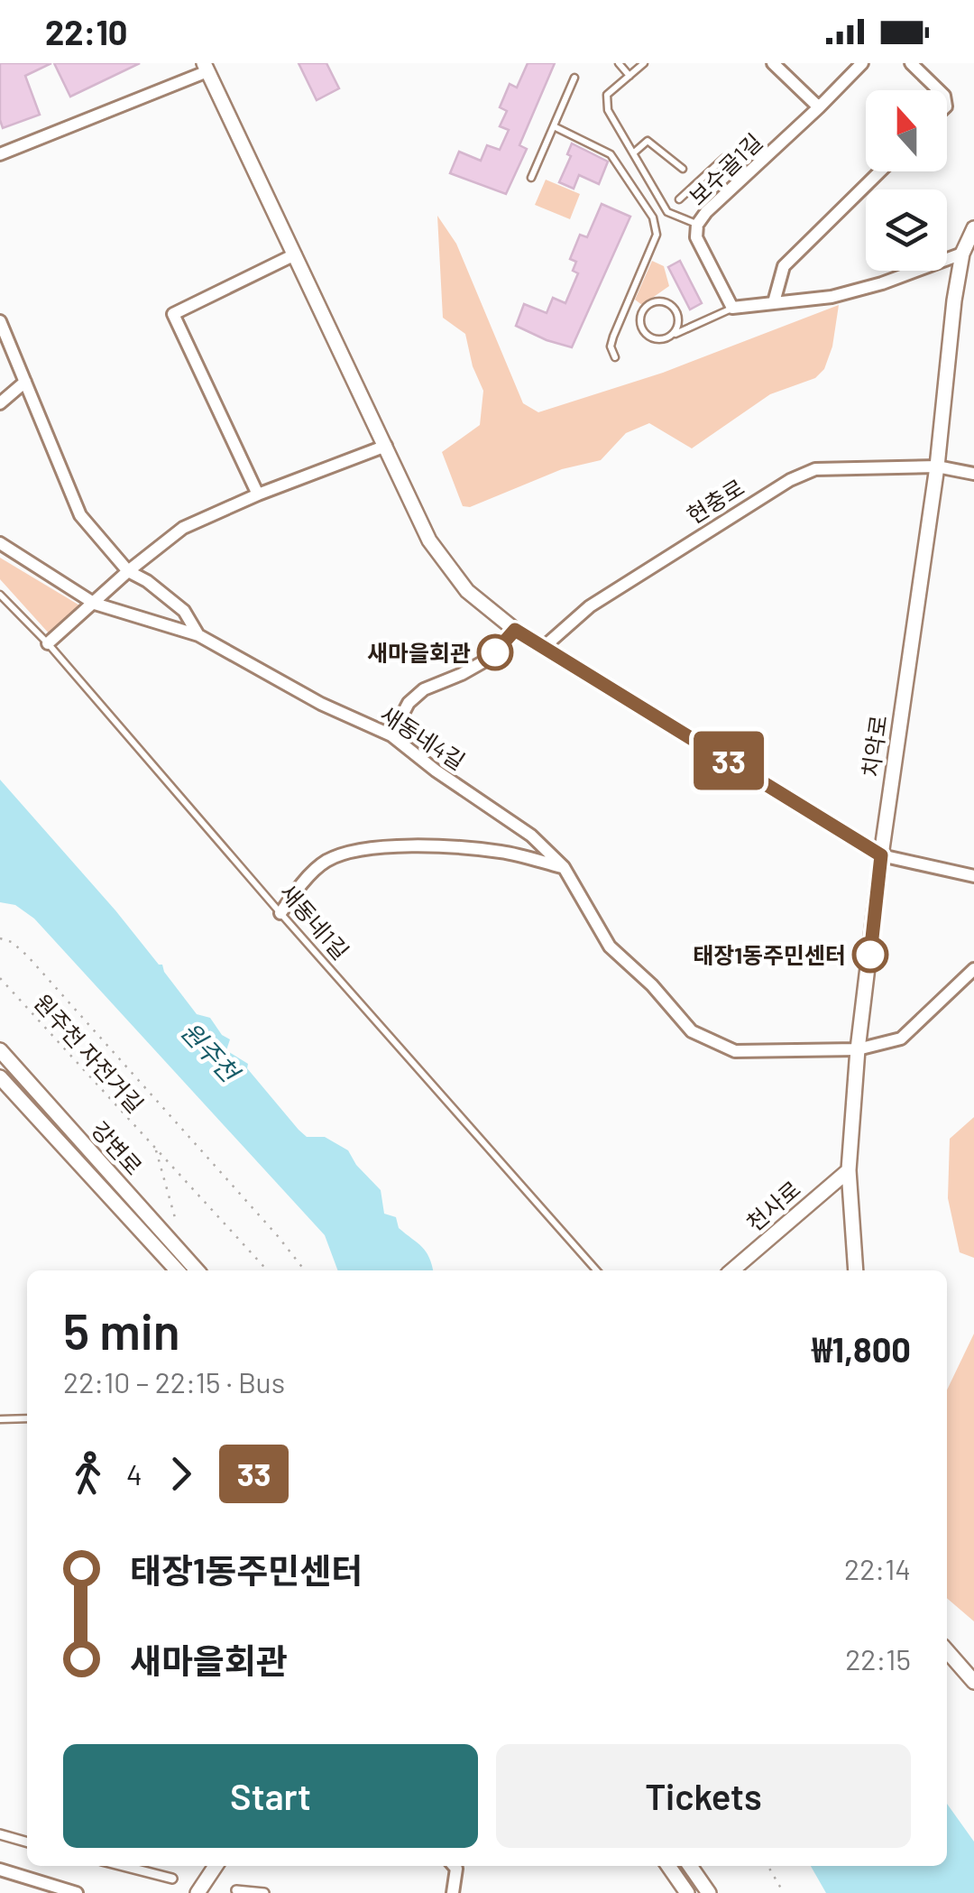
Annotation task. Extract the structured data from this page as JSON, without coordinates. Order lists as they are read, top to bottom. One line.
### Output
{"streets":{"street":["보수골1길","현충로","새동네4길","치악로","강변로","천사로"],"lane":["새동네1길"],"path":["원주천 자전거길"]},"crossings":[["현충로","치악로"],["새동네4길","치악로"],["치악로","천사로"]],"water":["원주천"],"places":["새마을회관","태장1동주민센터"],"lines":["bus line 33"],"north":"top","page":{"status":"22:10","on_map":"33","heading":["5 min","22:10 – 22:15 · Bus","₩1,800"],"legs":["4","33"],"list":[{"name":"태장1동주민센터","value":"22:14"},{"name":"새마을회관","value":"22:15"}],"buttons":["Start","Tickets"]}}
